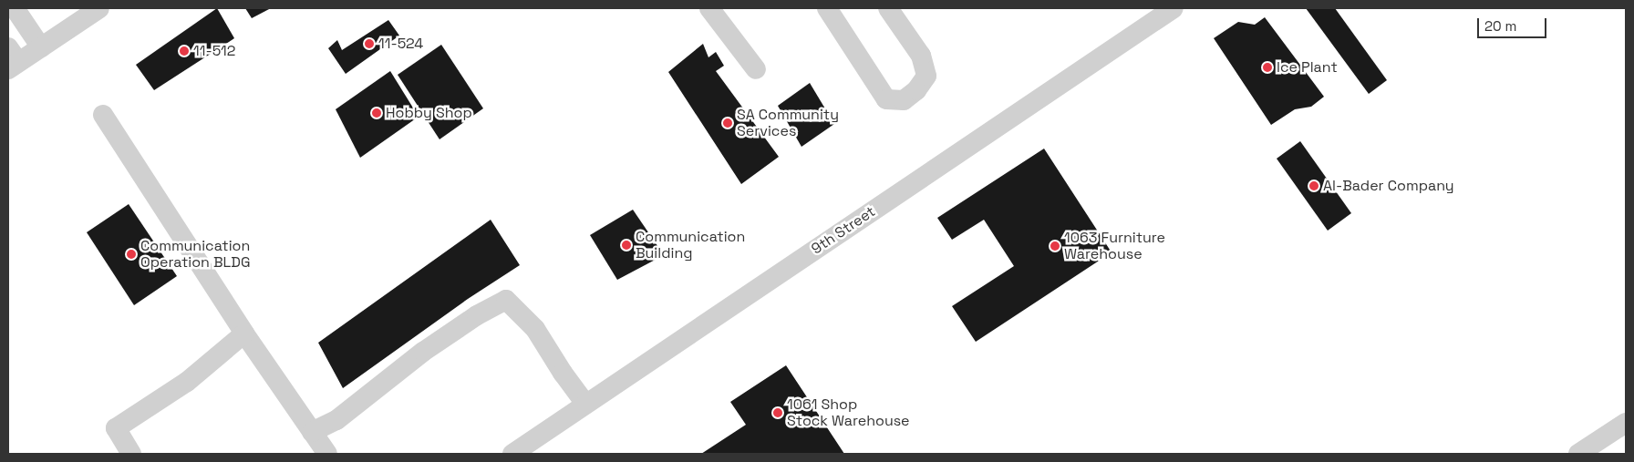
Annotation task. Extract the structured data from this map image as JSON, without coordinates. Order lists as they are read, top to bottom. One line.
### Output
{"streets":{"street":["9th Street"]},"places":["11-524","11-512","Ice Plant","Hobby Shop","SA Community Services","Al-Bader Company","Communication Building","1063 Furniture Warehouse","Communication Operation BLDG","1061 Shop Stock Warehouse"],"scale_bar":"20 m"}
